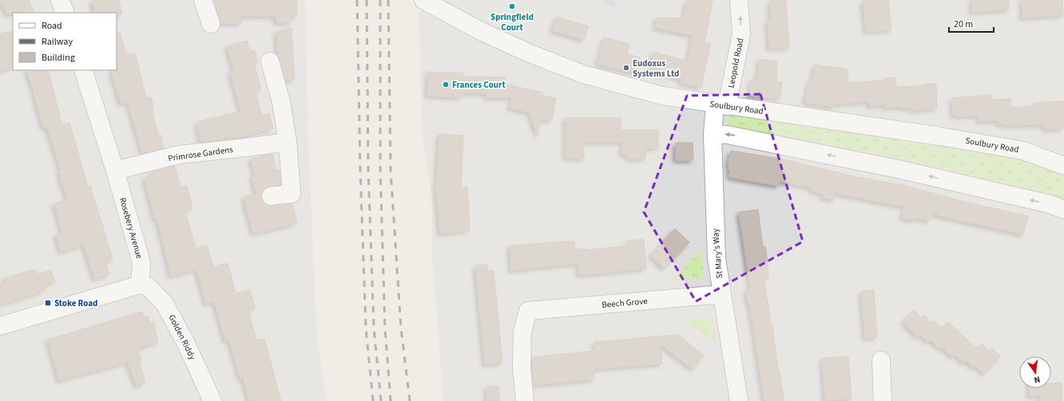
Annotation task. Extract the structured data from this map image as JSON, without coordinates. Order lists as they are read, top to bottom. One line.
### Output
{"streets":{"street":["Leopold Road","Soulbury Road","Primrose Gardens","Rosebery Avenue","St Mary's Way","Beech Grove","Golden Riddy"]},"crossings":[["Leopold Road","Soulbury Road"],["Leopold Road","St Mary's Way"],["Soulbury Road","St Mary's Way"],["Primrose Gardens","Rosebery Avenue"],["Rosebery Avenue","Golden Riddy"],["St Mary's Way","Beech Grove"]],"one_way":["Leopold Road"],"places":{"other":["Springfield Court","Eudoxus Systems Ltd","Frances Court"],"transit":["Stoke Road"]},"legend":["Road","Railway","Building"],"scale_bar":"20 m","north":"bottom"}
